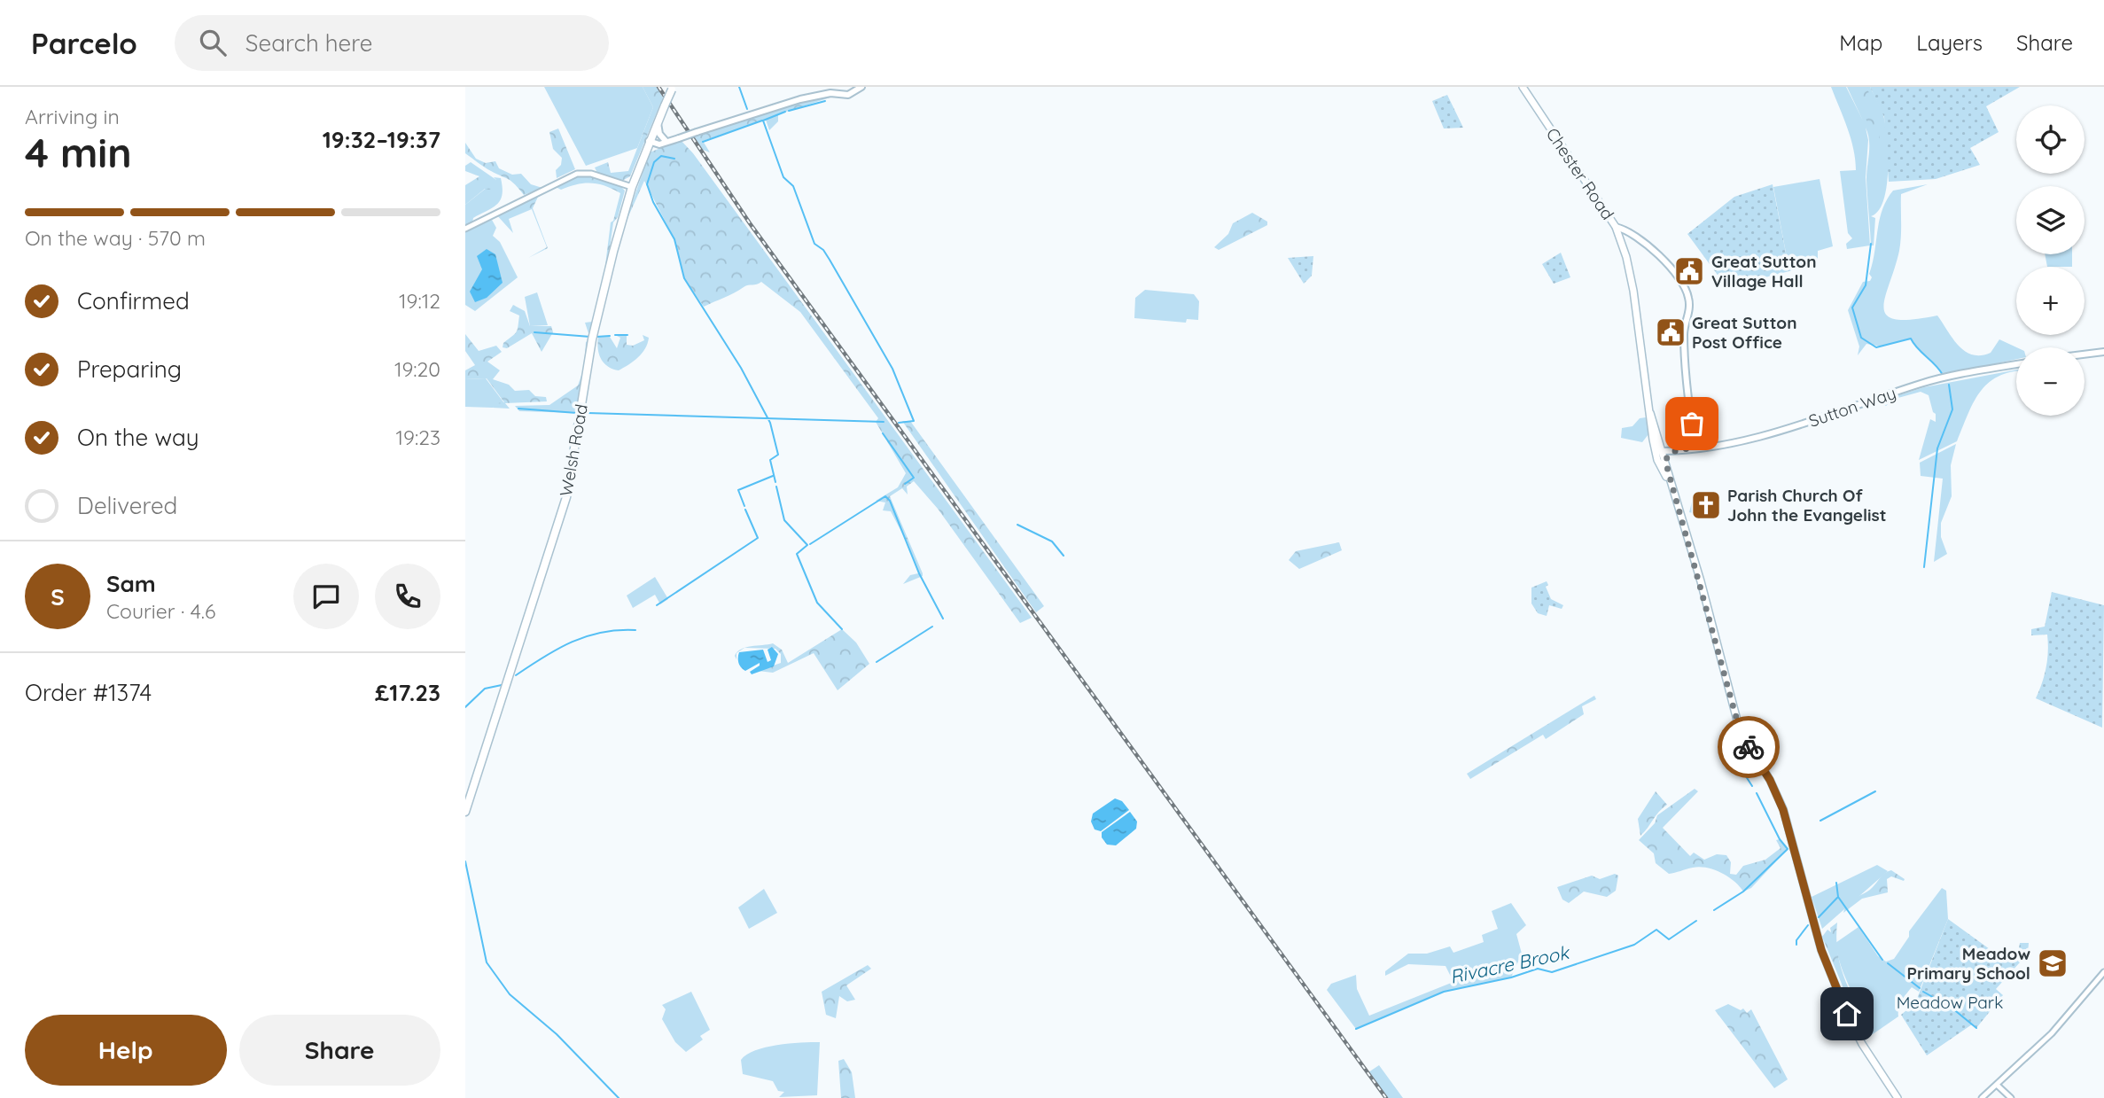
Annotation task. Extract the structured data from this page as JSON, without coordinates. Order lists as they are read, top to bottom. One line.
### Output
{"streets":{"highway":["Welsh Road"],"main road":["Chester Road","Sutton Way"]},"crossings":[["Chester Road","Sutton Way"]],"water":["Rivacre Brook"],"parks":["Meadow Park"],"places":{"public building":["Great Sutton Village Hall","Great Sutton Post Office"],"church":["Parish Church Of John the Evangelist"],"school or university":["Meadow Primary School"]},"page":{"header":"Parcelo","search":"Search here","nav":["Map","Layers","Share"],"heading":["4 min","Arriving in","19:32–19:37"],"panel":["Sam","Courier · 4.6","Order #1374","£17.23"],"map_buttons":["+","−"],"bar":"On the way · 570 m","list":[["Confirmed","19:12"],["Preparing","19:20"],["On the way","19:23"],"Delivered"],"round":"S","buttons":["Help","Share"]}}
